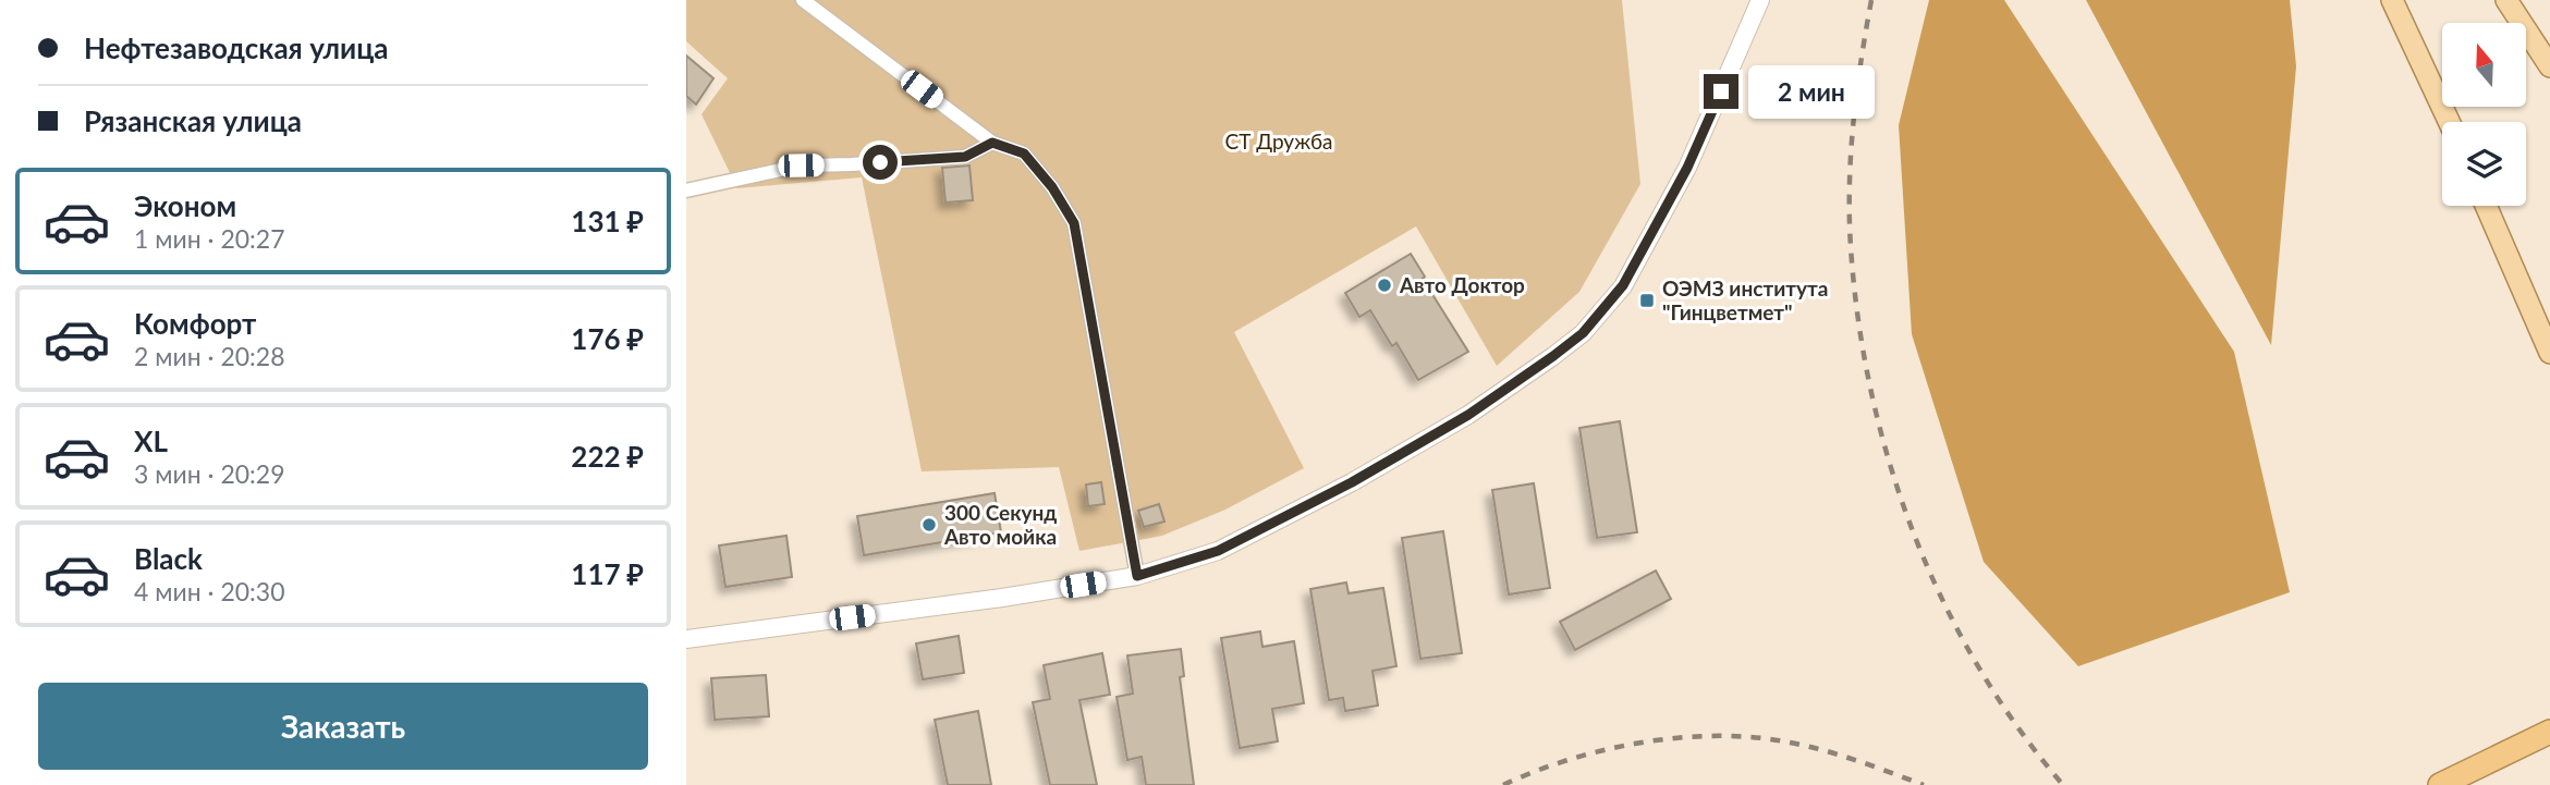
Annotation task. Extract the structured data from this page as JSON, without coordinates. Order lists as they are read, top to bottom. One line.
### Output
{"parks":["СТ Дружба"],"places":{"other":["Авто Доктор","300 Секунд Авто мойка"],"transit":["ОЭМЗ института \"Гинцветмет\""]},"north":"top","page":{"banner":["Нефтезаводская улица","Рязанская улица"],"bubble":"2 мин","list":[{"name":"Эконом","note":"1 мин · 20:27","value":"131 ₽"},{"name":"Комфорт","note":"2 мин · 20:28","value":"176 ₽"},{"name":"XL","note":"3 мин · 20:29","value":"222 ₽"},{"name":"Black","note":"4 мин · 20:30","value":"117 ₽"}],"buttons":"Заказать"}}
